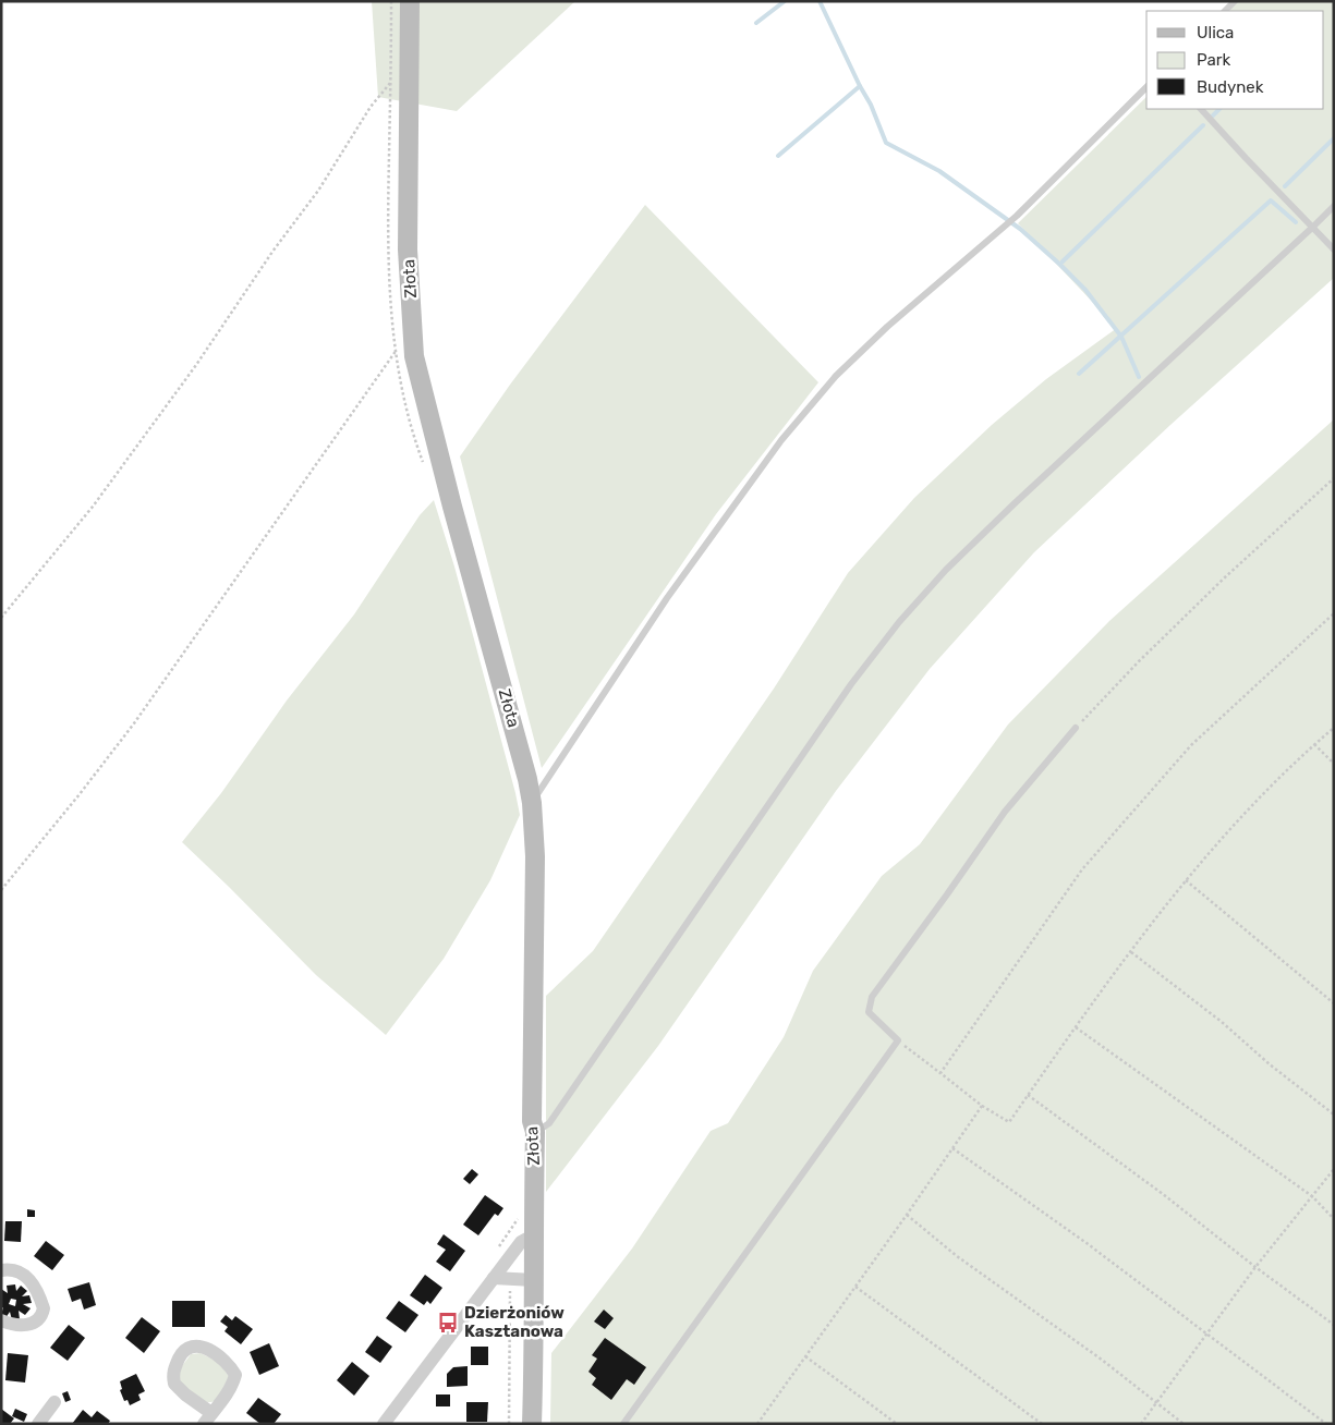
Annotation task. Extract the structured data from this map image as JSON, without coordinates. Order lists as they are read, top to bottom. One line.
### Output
{"streets":{"street":["Złota"]},"places":{"bus stop":["Dzierżoniów Kasztanowa"]},"legend":["Ulica","Park","Budynek"]}
